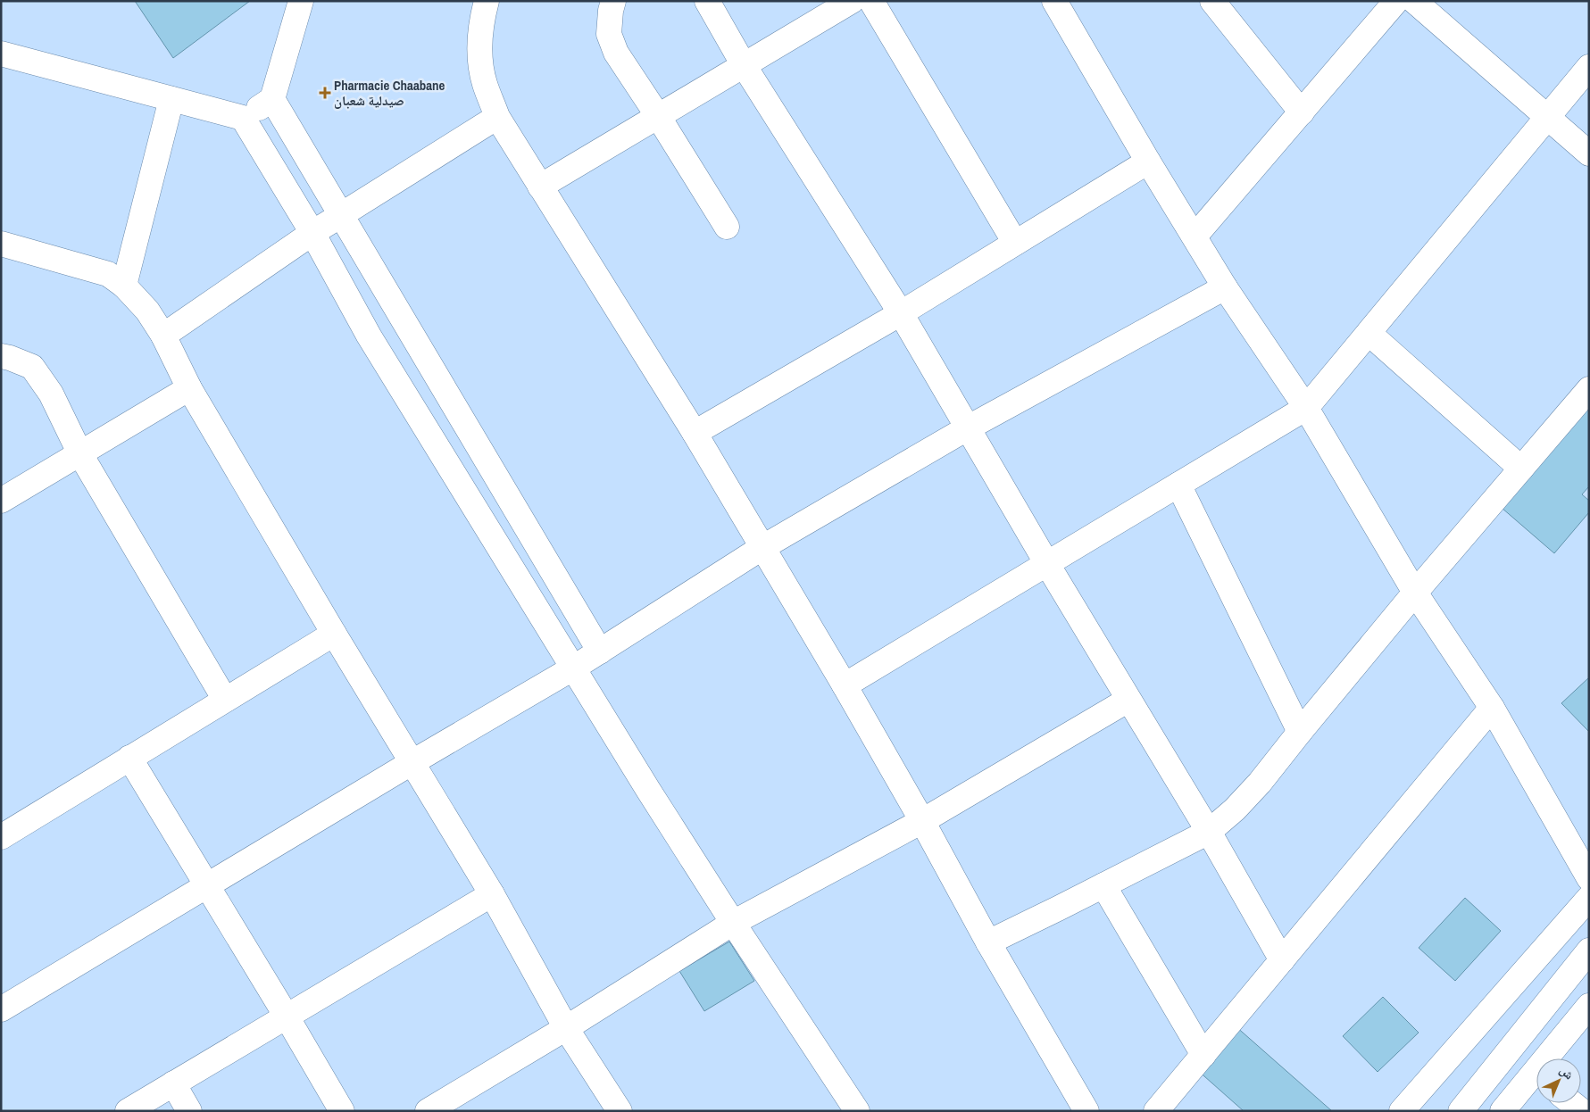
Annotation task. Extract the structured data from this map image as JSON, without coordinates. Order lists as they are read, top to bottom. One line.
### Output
{"places":{"health":["Pharmacie Chaabane صيدلية شعبان"]},"north":"top right"}
